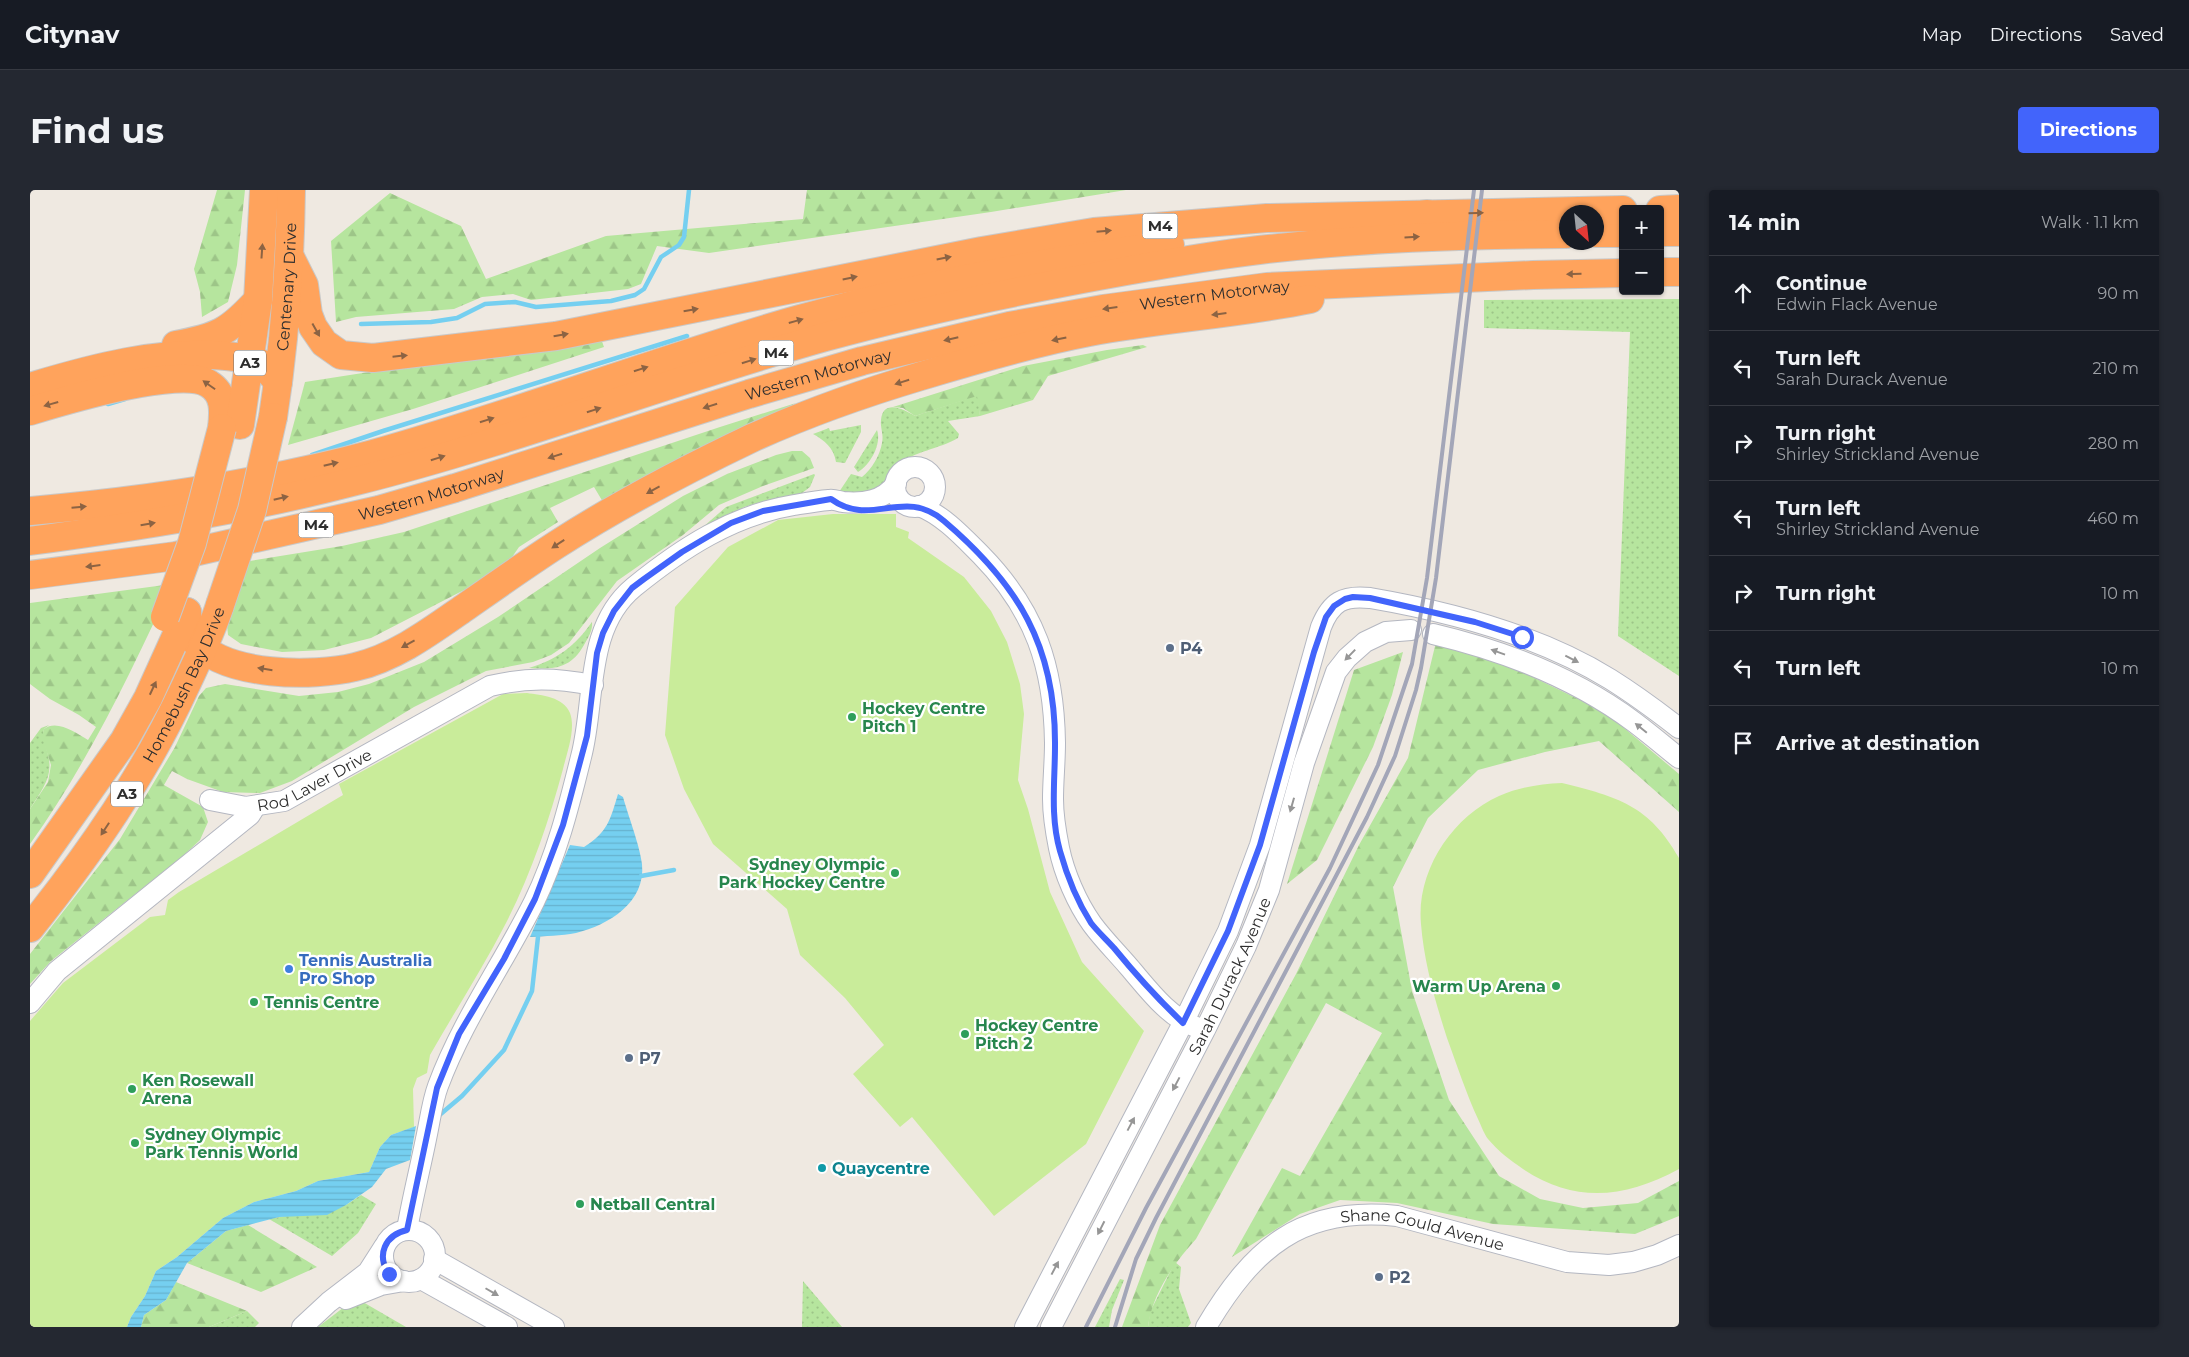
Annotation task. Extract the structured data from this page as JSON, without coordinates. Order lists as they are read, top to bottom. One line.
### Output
{"streets":{"highway":["M4","Centenary Drive","Western Motorway","A3","Homebush Bay Drive"],"street":["Rod Laver Drive","Sarah Durack Avenue","Shane Gould Avenue"]},"crossings":[["M4","Centenary Drive"],["Centenary Drive","Homebush Bay Drive"]],"places":["P4","Hockey Centre Pitch 1","Sydney Olympic Park Hockey Centre","Tennis Australia Pro Shop","Warm Up Arena","Tennis Centre","Hockey Centre Pitch 2","P7","Ken Rosewall Arena","Sydney Olympic Park Tennis World","Quaycentre","Netball Central","P2"],"north":"bottom right","page":{"header":"Citynav","nav":["Map","Directions","Saved"],"buttons":"Directions","title":"Find us","heading":["14 min","Walk · 1.1 km"],"map_buttons":["+","−"],"list":[["Continue","Edwin Flack Avenue","90 m"],["Turn left","Sarah Durack Avenue","210 m"],["Turn right","Shirley Strickland Avenue","280 m"],["Turn left","Shirley Strickland Avenue","460 m"],["Turn right","10 m"],["Turn left","10 m"],"Arrive at destination"]}}
